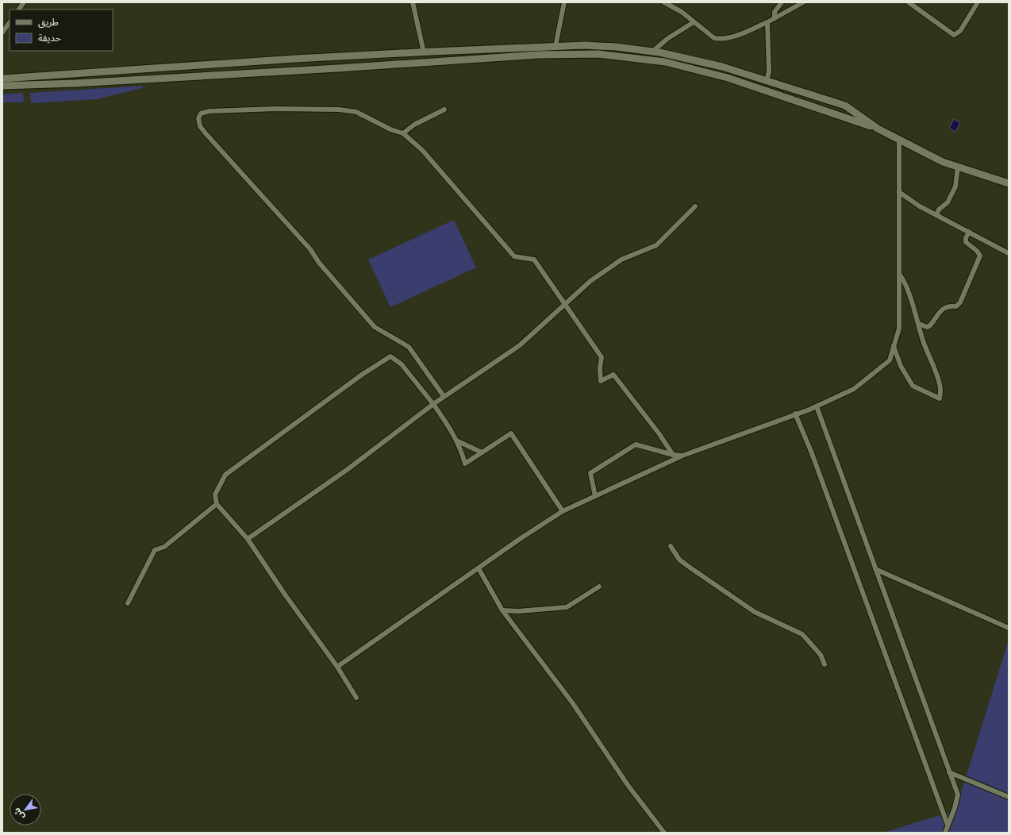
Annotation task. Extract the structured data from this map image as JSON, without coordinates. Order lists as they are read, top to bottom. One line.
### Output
{"legend":["طريق","حديقة"],"north":"bottom left"}
